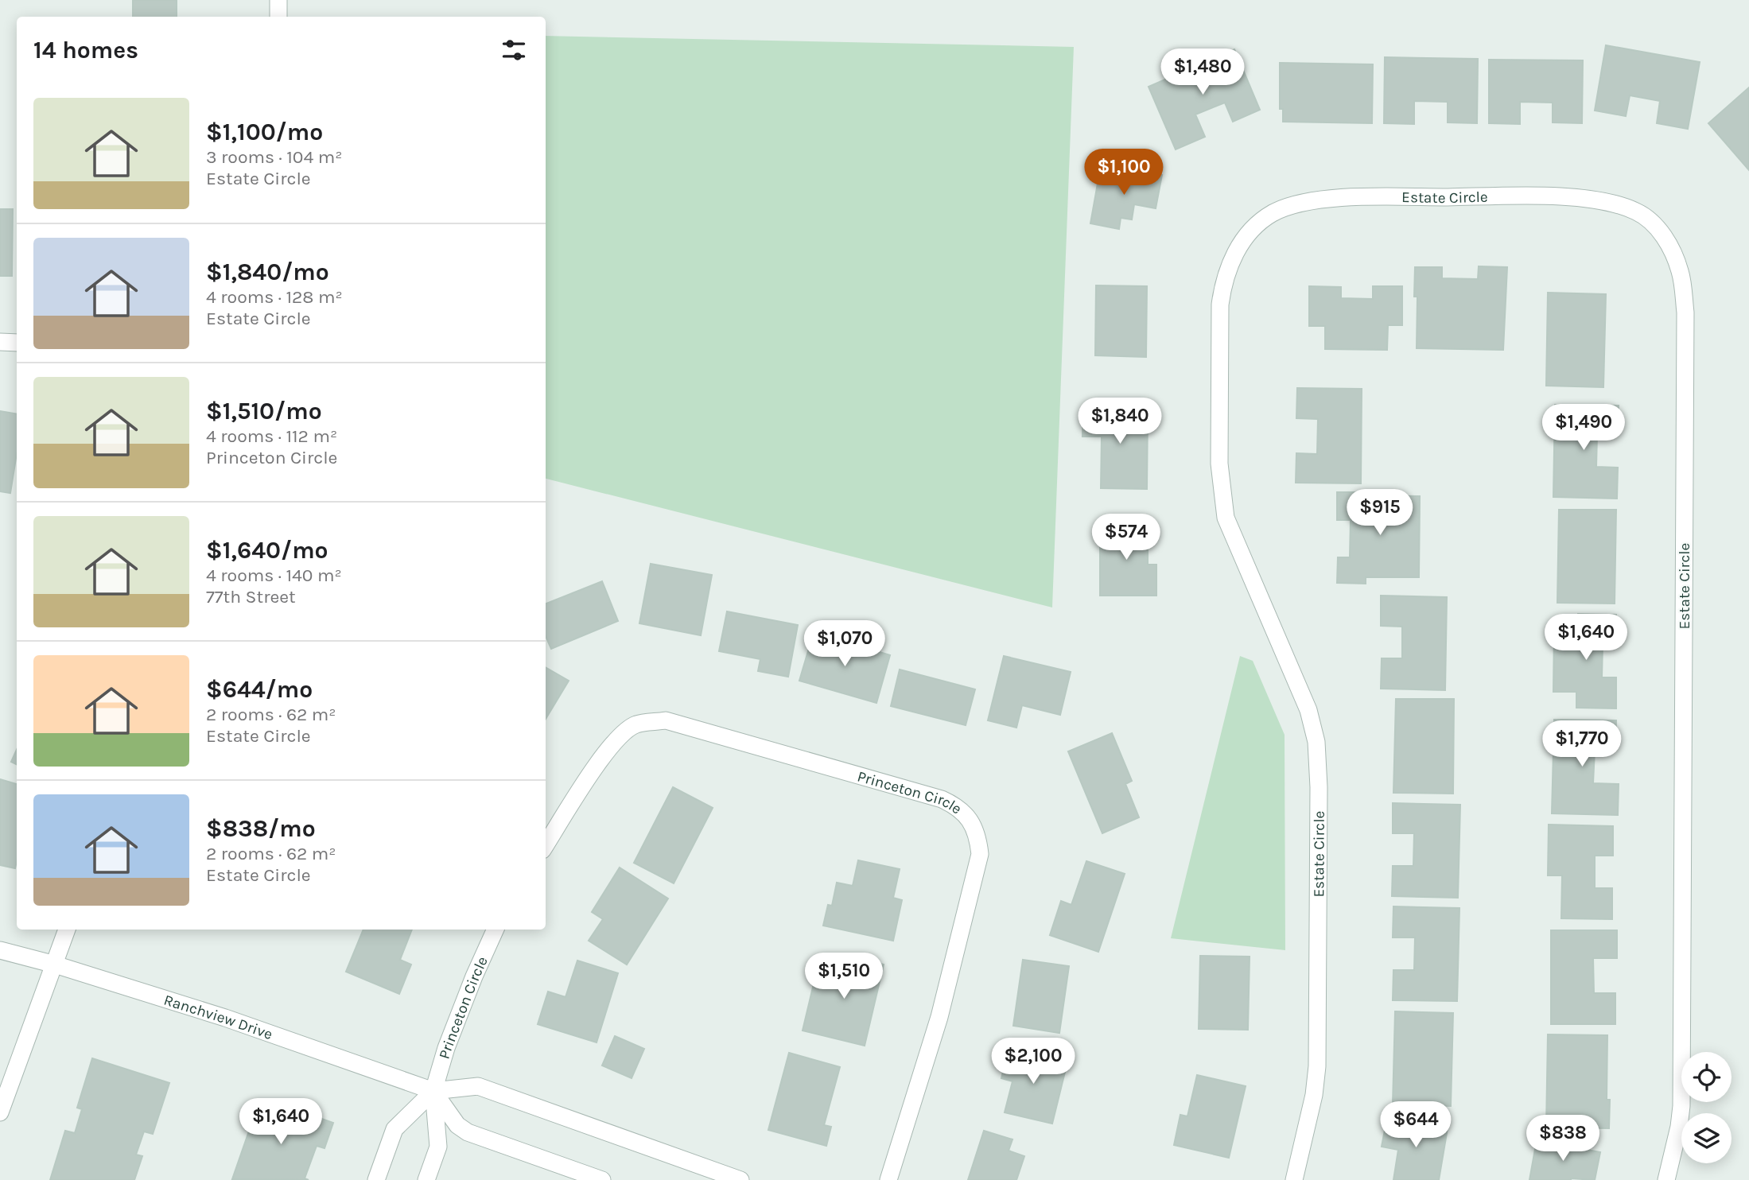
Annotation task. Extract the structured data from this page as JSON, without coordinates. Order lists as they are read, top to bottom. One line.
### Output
{"streets":{"street":["Estate Circle","Princeton Circle","Ranchview Drive"]},"crossings":[["Princeton Circle","Ranchview Drive"]],"page":{"heading":"14 homes","price":["$1,480","$1,100","$1,840","$1,490","$915","$574","$1,640","$1,070","$1,770","$1,510","$2,100","$1,640","$644","$838"],"list":[{"name":"$1,100/mo","note":"3 rooms · 104 m² · Estate Circle"},{"name":"$1,840/mo","note":"4 rooms · 128 m² · Estate Circle"},{"name":"$1,510/mo","note":"4 rooms · 112 m² · Princeton Circle"},{"name":"$1,640/mo","note":"4 rooms · 140 m² · 77th Street"},{"name":"$644/mo","note":"2 rooms · 62 m² · Estate Circle"},{"name":"$838/mo","note":"2 rooms · 62 m² · Estate Circle"}]}}
